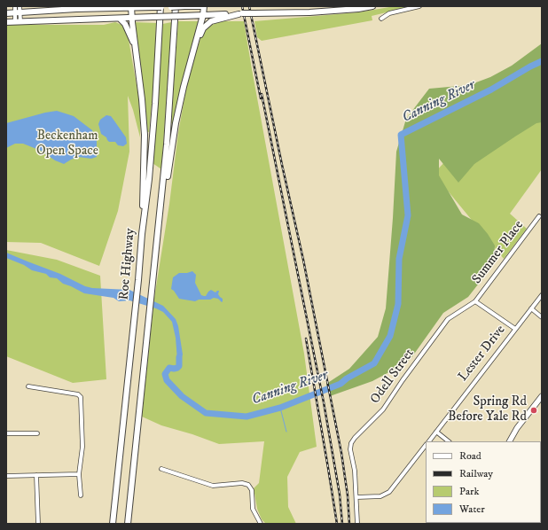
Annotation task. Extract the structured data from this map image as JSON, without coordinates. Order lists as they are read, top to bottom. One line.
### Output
{"streets":{"highway":["Roe Highway"],"street":["Summer Place","Lester Drive","Odell Street"]},"crossings":[["Summer Place","Odell Street"],["Lester Drive","Odell Street"]],"water":["Canning River"],"parks":["Beckenham Open Space"],"places":["Spring Rd Before Yale Rd"],"legend":["Road","Railway","Park","Water"]}
